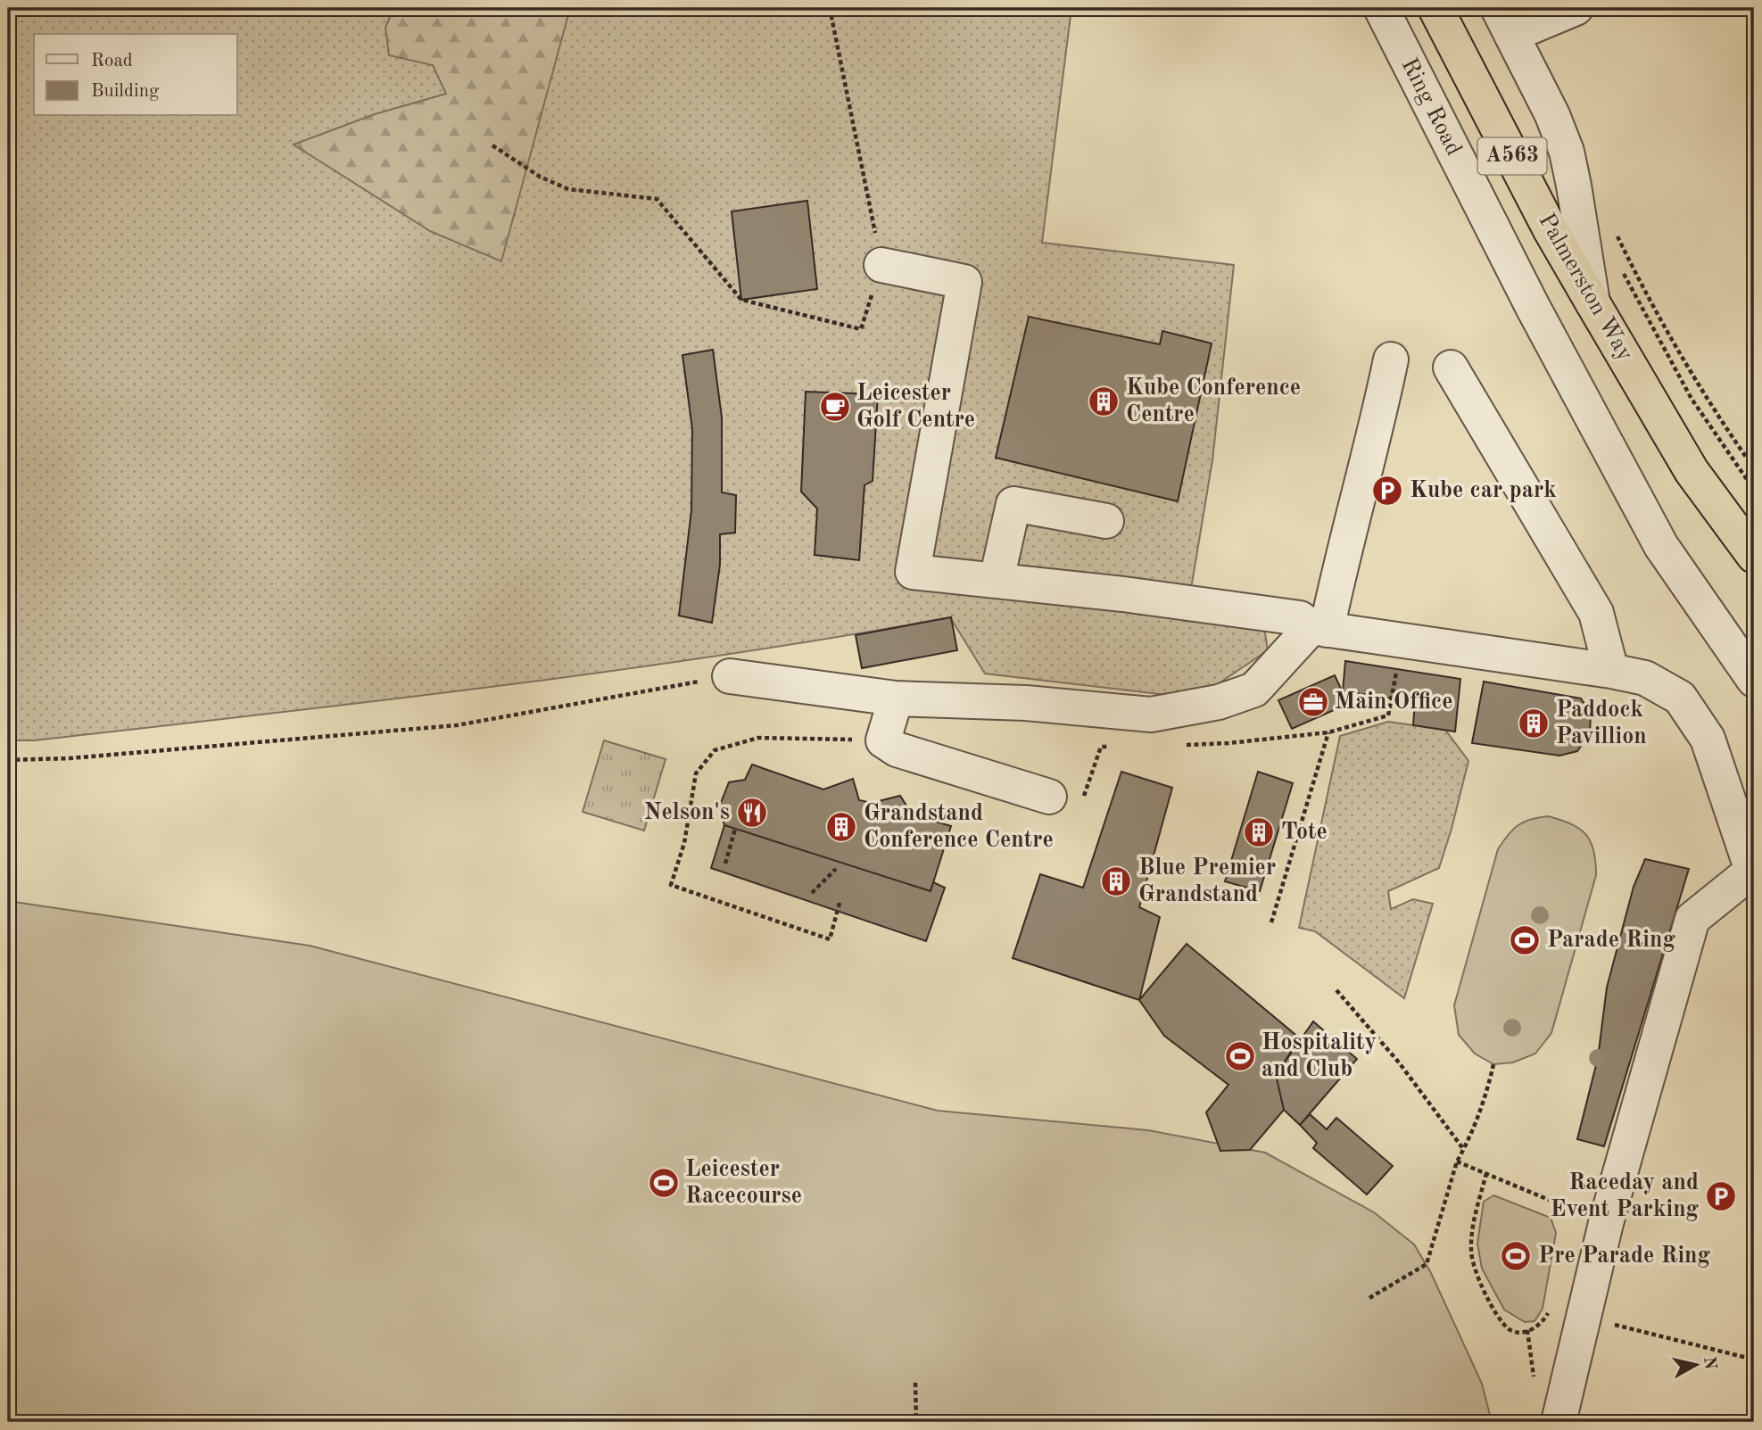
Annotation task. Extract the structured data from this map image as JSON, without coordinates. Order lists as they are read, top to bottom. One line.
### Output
{"streets":{"highway":["A563","Palmerston Way"],"street":["Ring Road"]},"places":{"building":["Kube Conference Centre","Paddock Pavillion","Grandstand Conference Centre","Tote","Blue Premier Grandstand"],"cafe":["Leicester Golf Centre"],"parking":["Kube car park","Raceday and Event Parking"],"office":["Main Office"],"restaurant":["Nelson's"],"sports":["Parade Ring","Hospitality and Club","Leicester Racecourse","Pre Parade Ring"]},"legend":["Road","Building"],"north":"right"}
